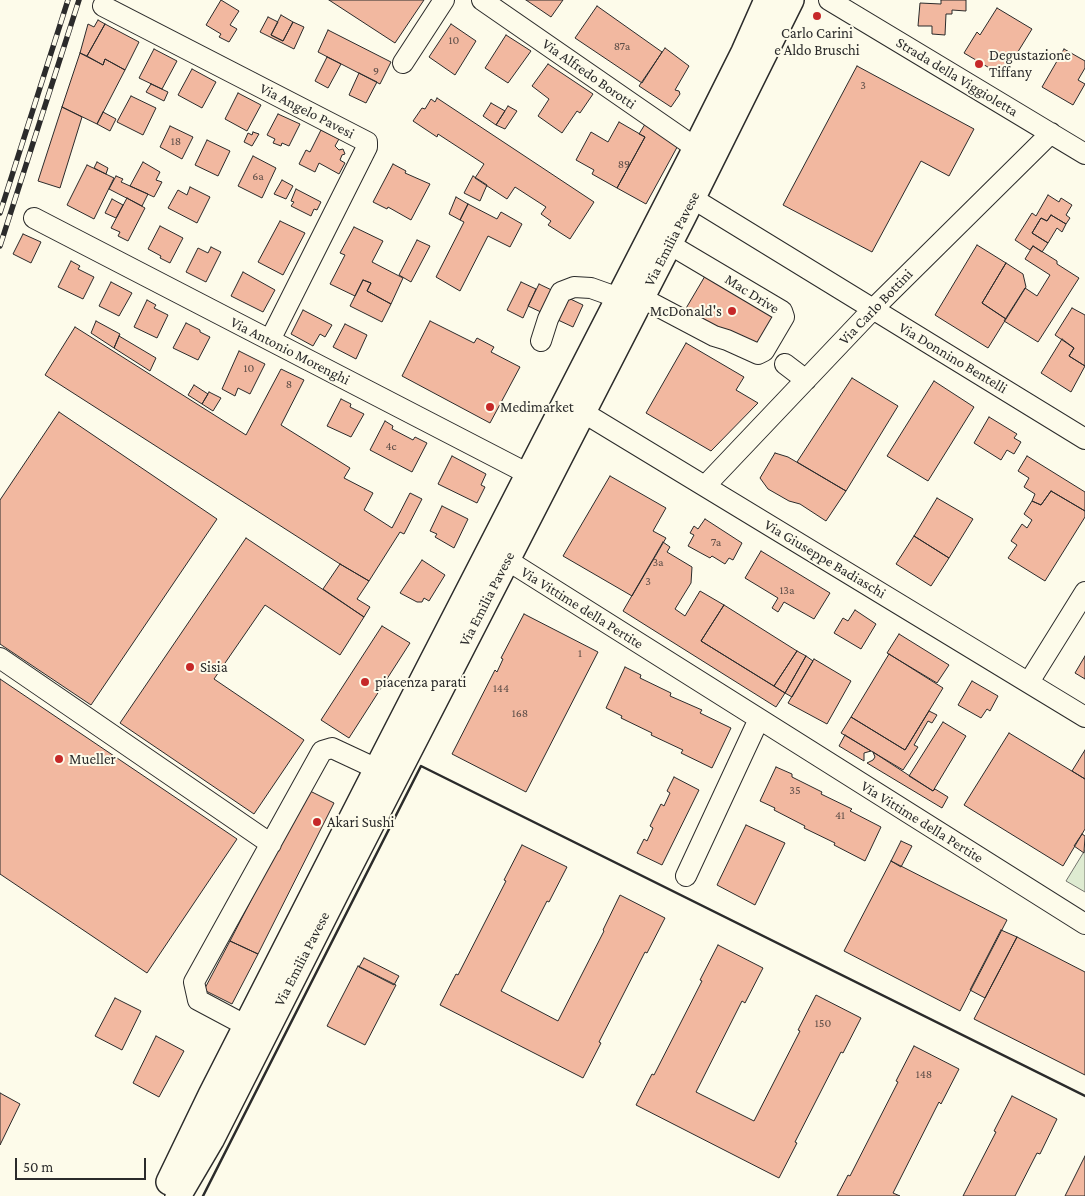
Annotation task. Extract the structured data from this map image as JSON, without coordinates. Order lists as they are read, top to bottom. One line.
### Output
{"streets":{"main road":["Via Emilia Pavese"],"street":["Via Alfredo Borotti","Strada della Viggioletta","Via Angelo Pavesi","Mac Drive","Via Carlo Bottini","Via Antonio Morenghi","Via Donnino Bentelli","Via Giuseppe Badiaschi","Via Vittime della Pertite"]},"crossings":[["Via Alfredo Borotti","Via Emilia Pavese"],["Strada della Viggioletta","Via Carlo Bottini"],["Via Angelo Pavesi","Via Antonio Morenghi"],["Via Emilia Pavese","Mac Drive"],["Via Emilia Pavese","Via Antonio Morenghi"],["Via Emilia Pavese","Via Donnino Bentelli"],["Via Emilia Pavese","Via Giuseppe Badiaschi"],["Via Emilia Pavese","Via Vittime della Pertite"],["Via Carlo Bottini","Via Donnino Bentelli"],["Via Carlo Bottini","Via Giuseppe Badiaschi"]],"places":["Carlo Carini e Aldo Bruschi","Degustazione Tiffany","McDonald's","Medimarket","Sisia","piacenza parati","Mueller","Akari Sushi"],"house_numbers":["10","87a","9","3","18","89","6a","10","8","4c","7a","3a","3","13a","1","144","168","35","41","150","148"],"scale_bar":"50 m"}
